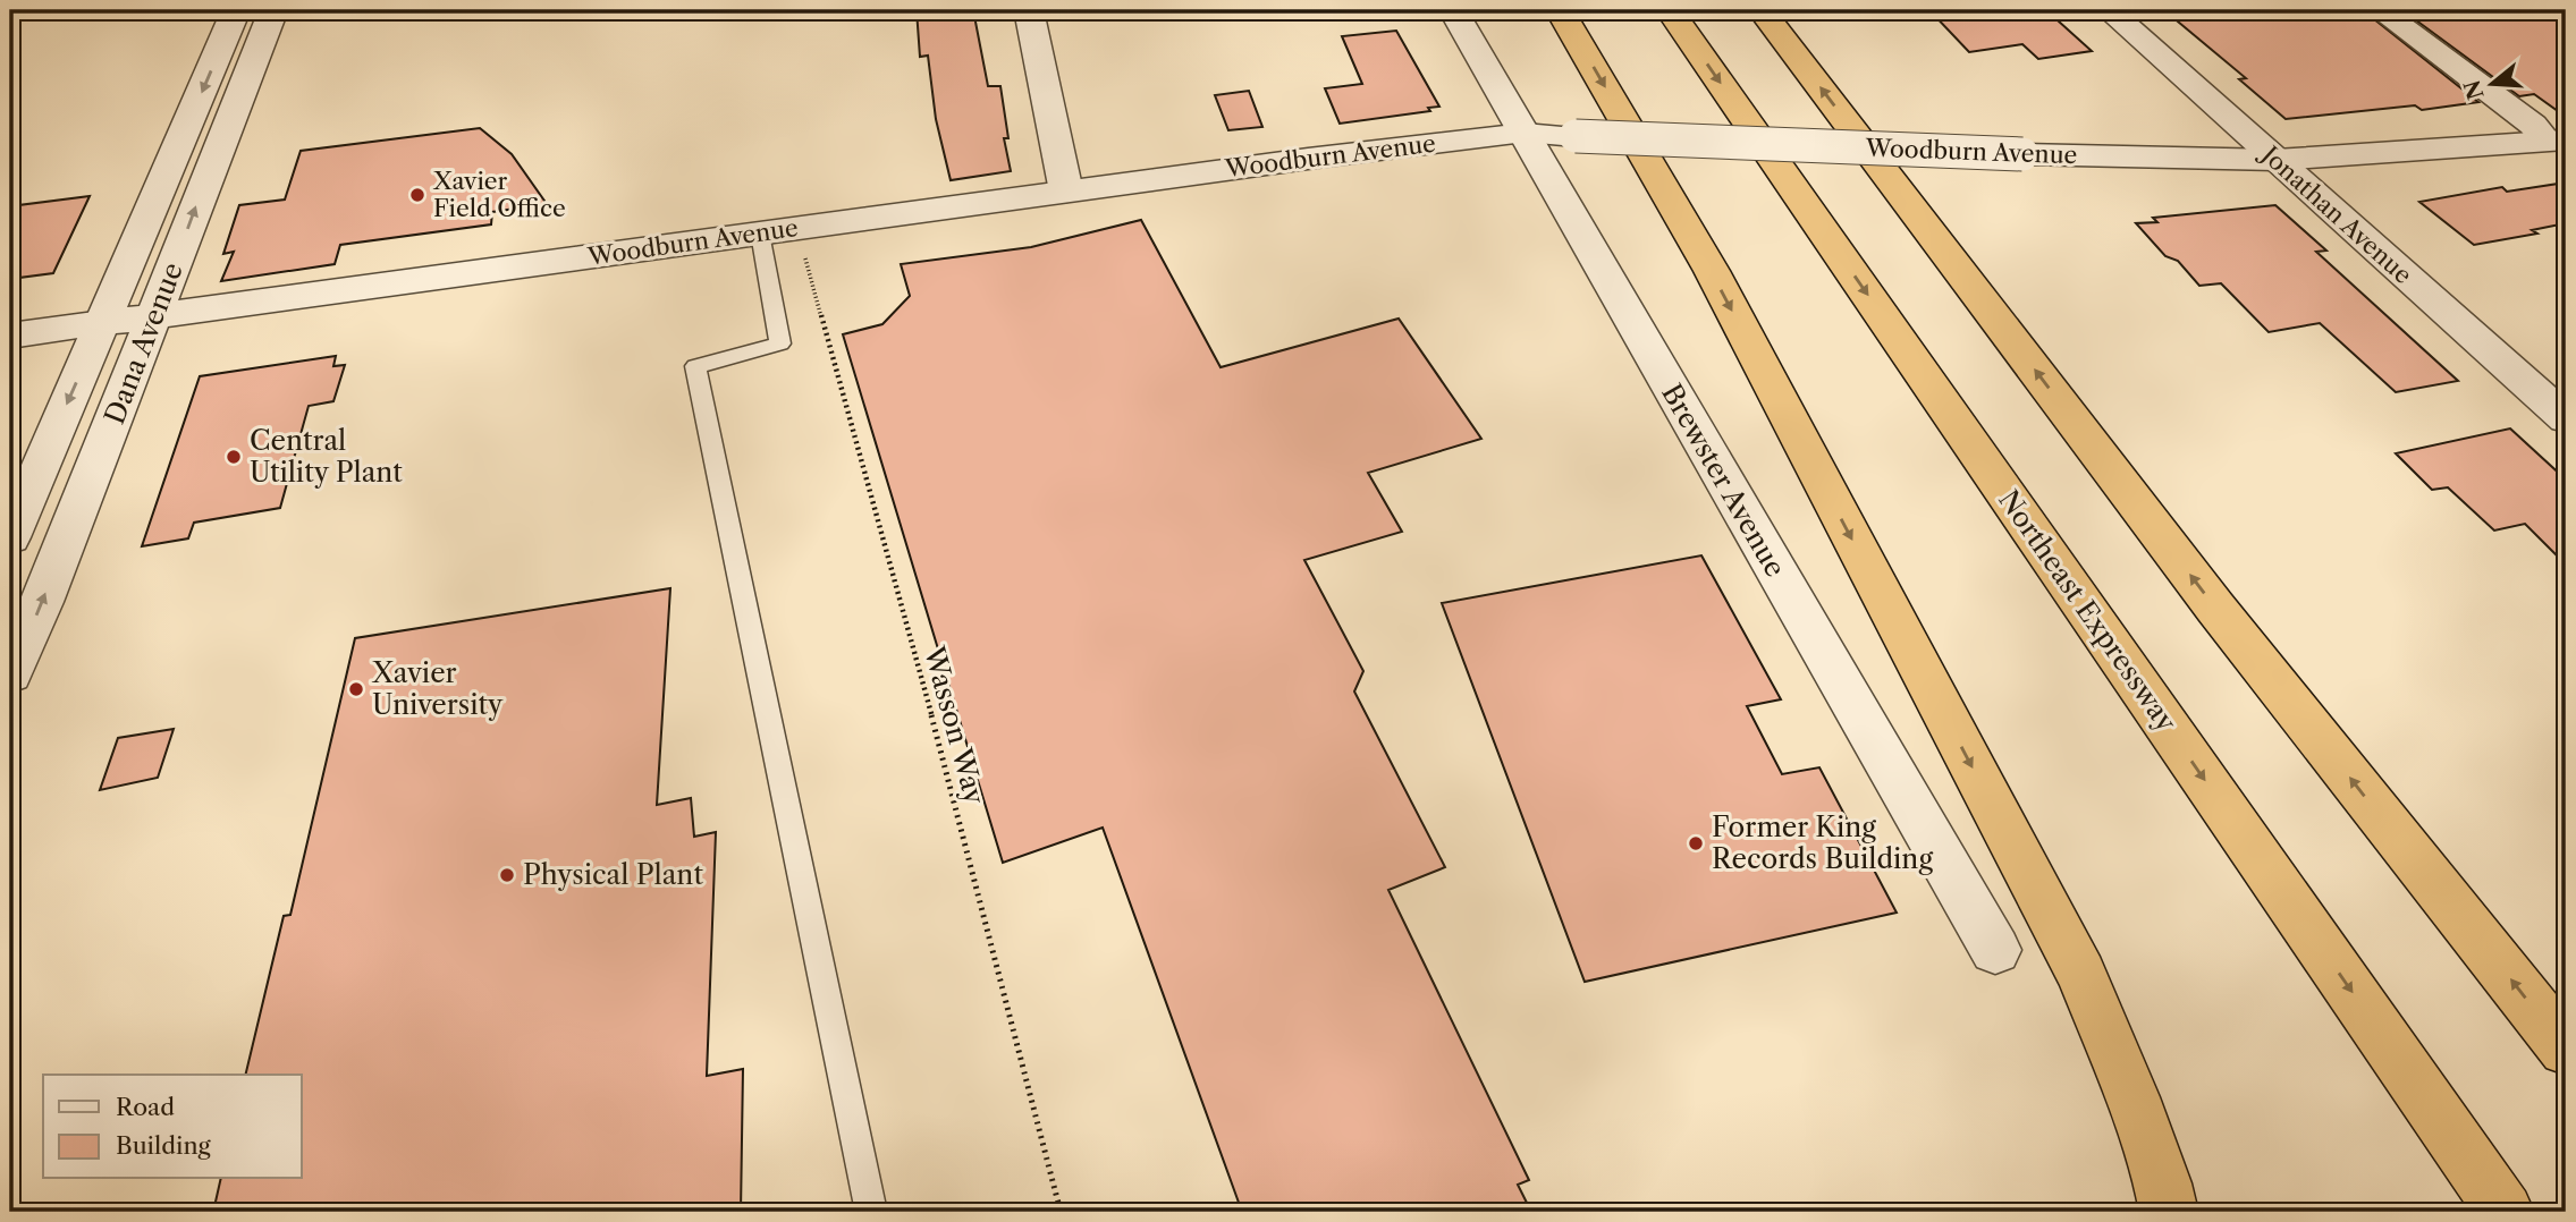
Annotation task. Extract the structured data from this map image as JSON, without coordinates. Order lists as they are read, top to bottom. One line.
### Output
{"streets":{"highway":["Northeast Expressway"],"street":["Woodburn Avenue","Jonathan Avenue","Dana Avenue","Brewster Avenue"],"path":["Wasson Way"]},"crossings":[["Woodburn Avenue","Jonathan Avenue"],["Woodburn Avenue","Dana Avenue"],["Woodburn Avenue","Brewster Avenue"]],"places":["Xavier Field Office","Central Utility Plant","Xavier University","Former King Records Building","Physical Plant"],"legend":["Road","Building"],"north":"left"}
